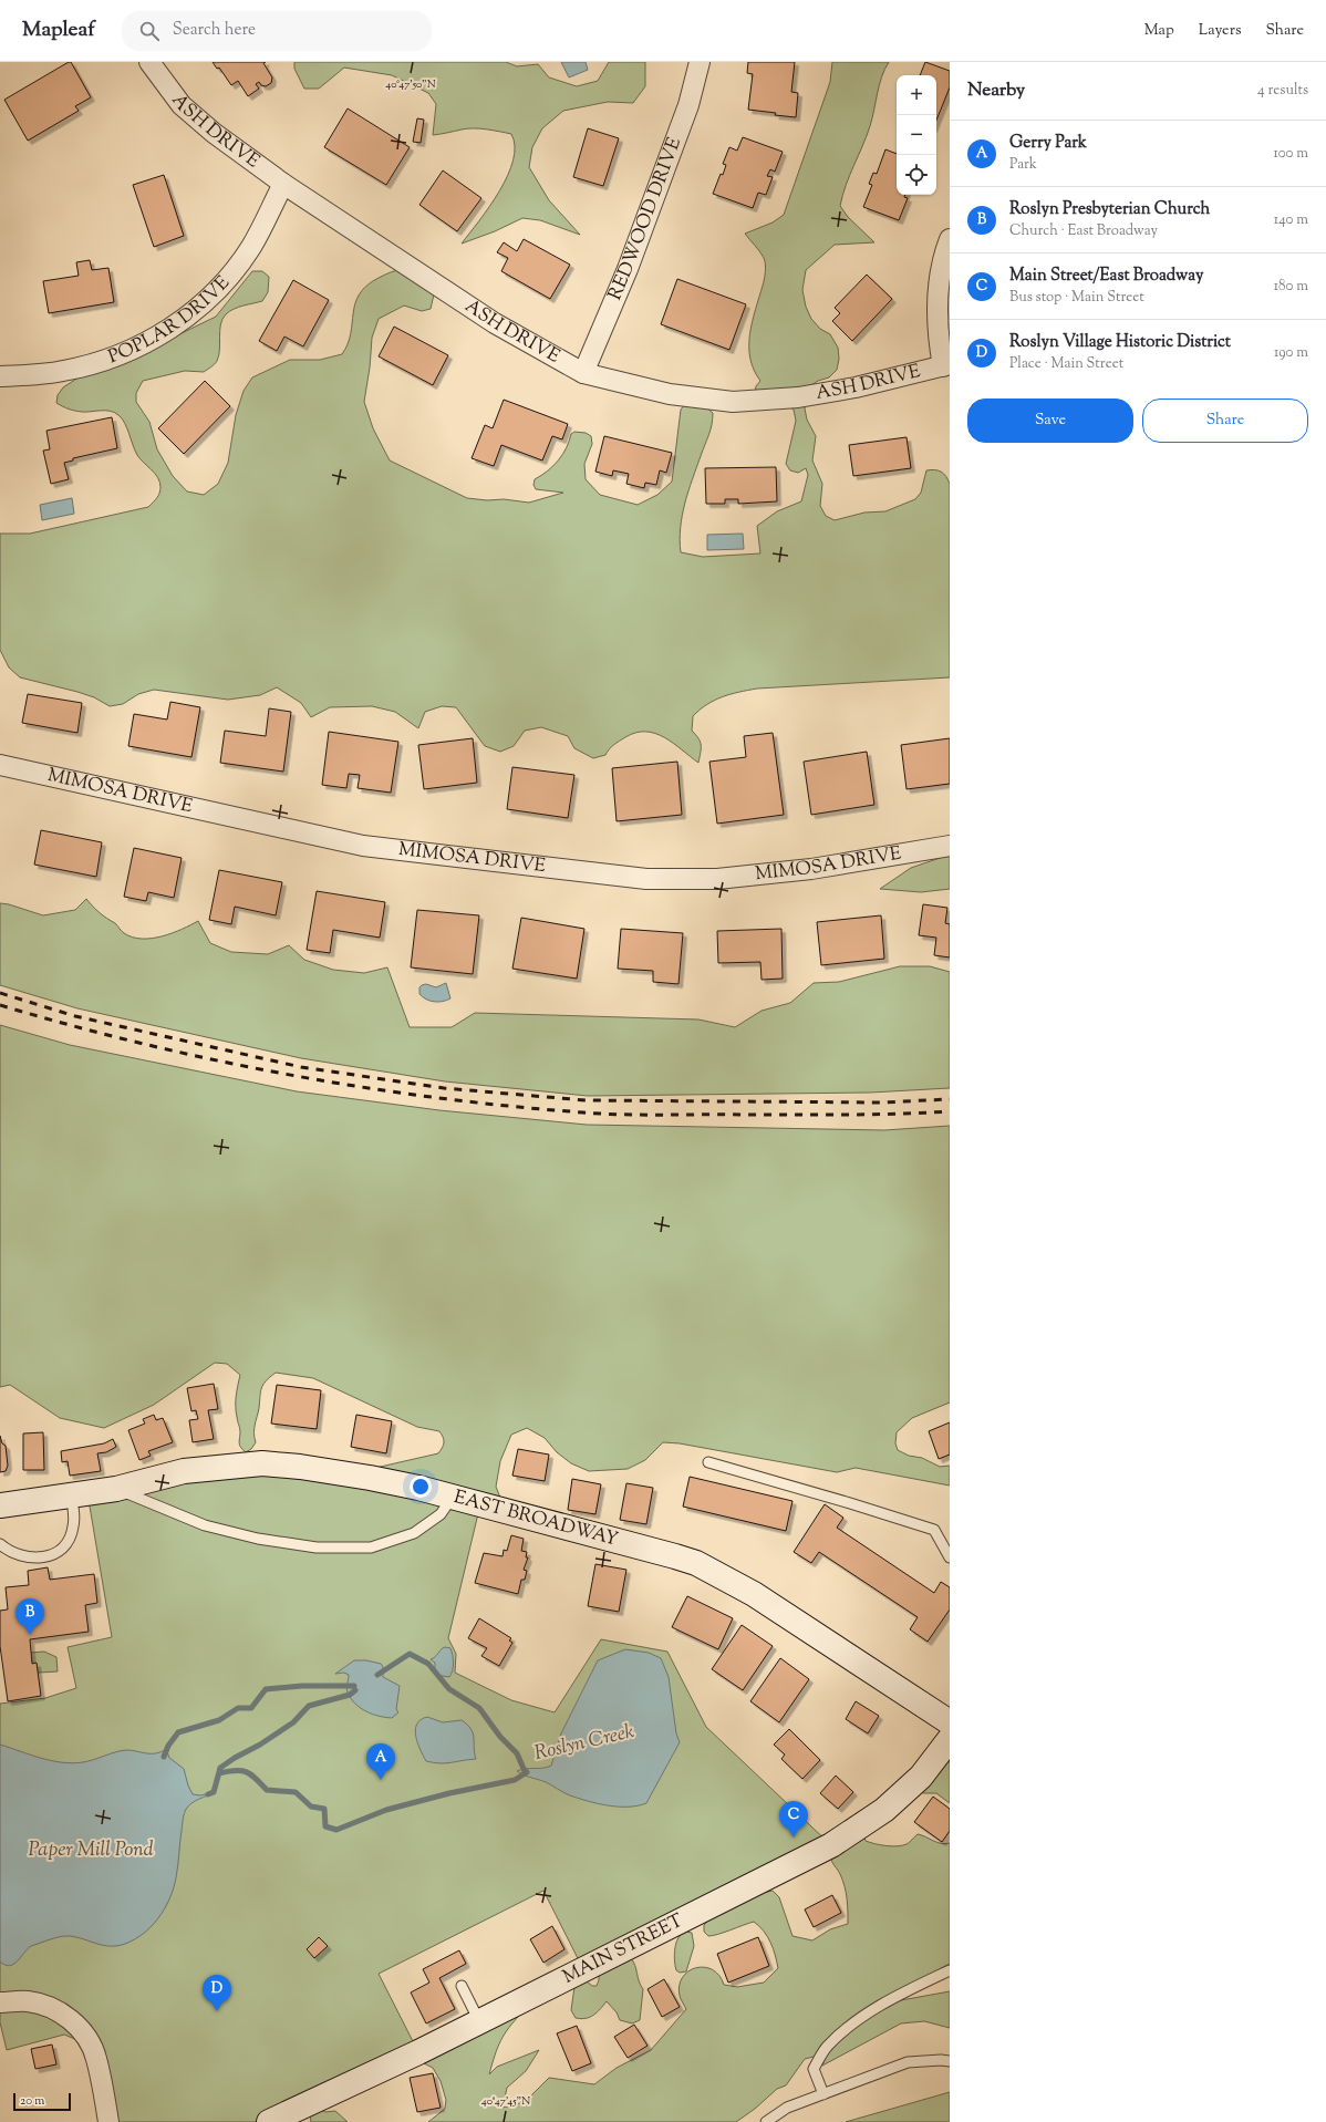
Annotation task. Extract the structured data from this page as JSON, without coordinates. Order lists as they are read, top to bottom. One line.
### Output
{"streets":{"main road":["EAST BROADWAY","MAIN STREET"],"street":["ASH DRIVE","REDWOOD DRIVE","POPLAR DRIVE","MIMOSA DRIVE"]},"crossings":[["ASH DRIVE","REDWOOD DRIVE"],["ASH DRIVE","POPLAR DRIVE"]],"water":["Roslyn Creek","Paper Mill Pond"],"scale_bar":"20 m","page":{"header":"Mapleaf","search":"Search here","nav":["Map","Layers","Share"],"heading":["Nearby","4 results"],"map_buttons":["+","−"],"list":[{"mark":"A","name":"Gerry Park","note":"Park","value":"100 m"},{"mark":"B","name":"Roslyn Presbyterian Church","note":"Church · East Broadway","value":"140 m"},{"mark":"C","name":"Main Street/East Broadway","note":"Bus stop · Main Street","value":"180 m"},{"mark":"D","name":"Roslyn Village Historic District","note":"Place · Main Street","value":"190 m"}],"buttons":["Save","Share"],"pins":["B","A","C","D"],"scale":"20 m"},"coordinates":["40°47'50\"N","40°47'45\"N"]}
